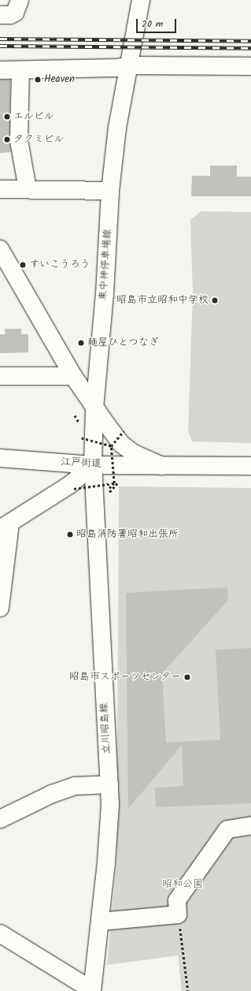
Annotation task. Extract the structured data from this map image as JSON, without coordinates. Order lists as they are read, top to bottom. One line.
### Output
{"streets":{"street":["東中神停車場線","江戸街道","立川昭島線"]},"crossings":[["東中神停車場線","江戸街道"],["東中神停車場線","立川昭島線"],["江戸街道","立川昭島線"]],"parks":["昭和公園"],"places":["Heaven","エルビル","タクミビル","すいこうろう","昭島市立昭和中学校","麺屋ひとつなぎ","昭島消防署昭和出張所","昭島市スポーツセンター"],"scale_bar":"20 m"}
